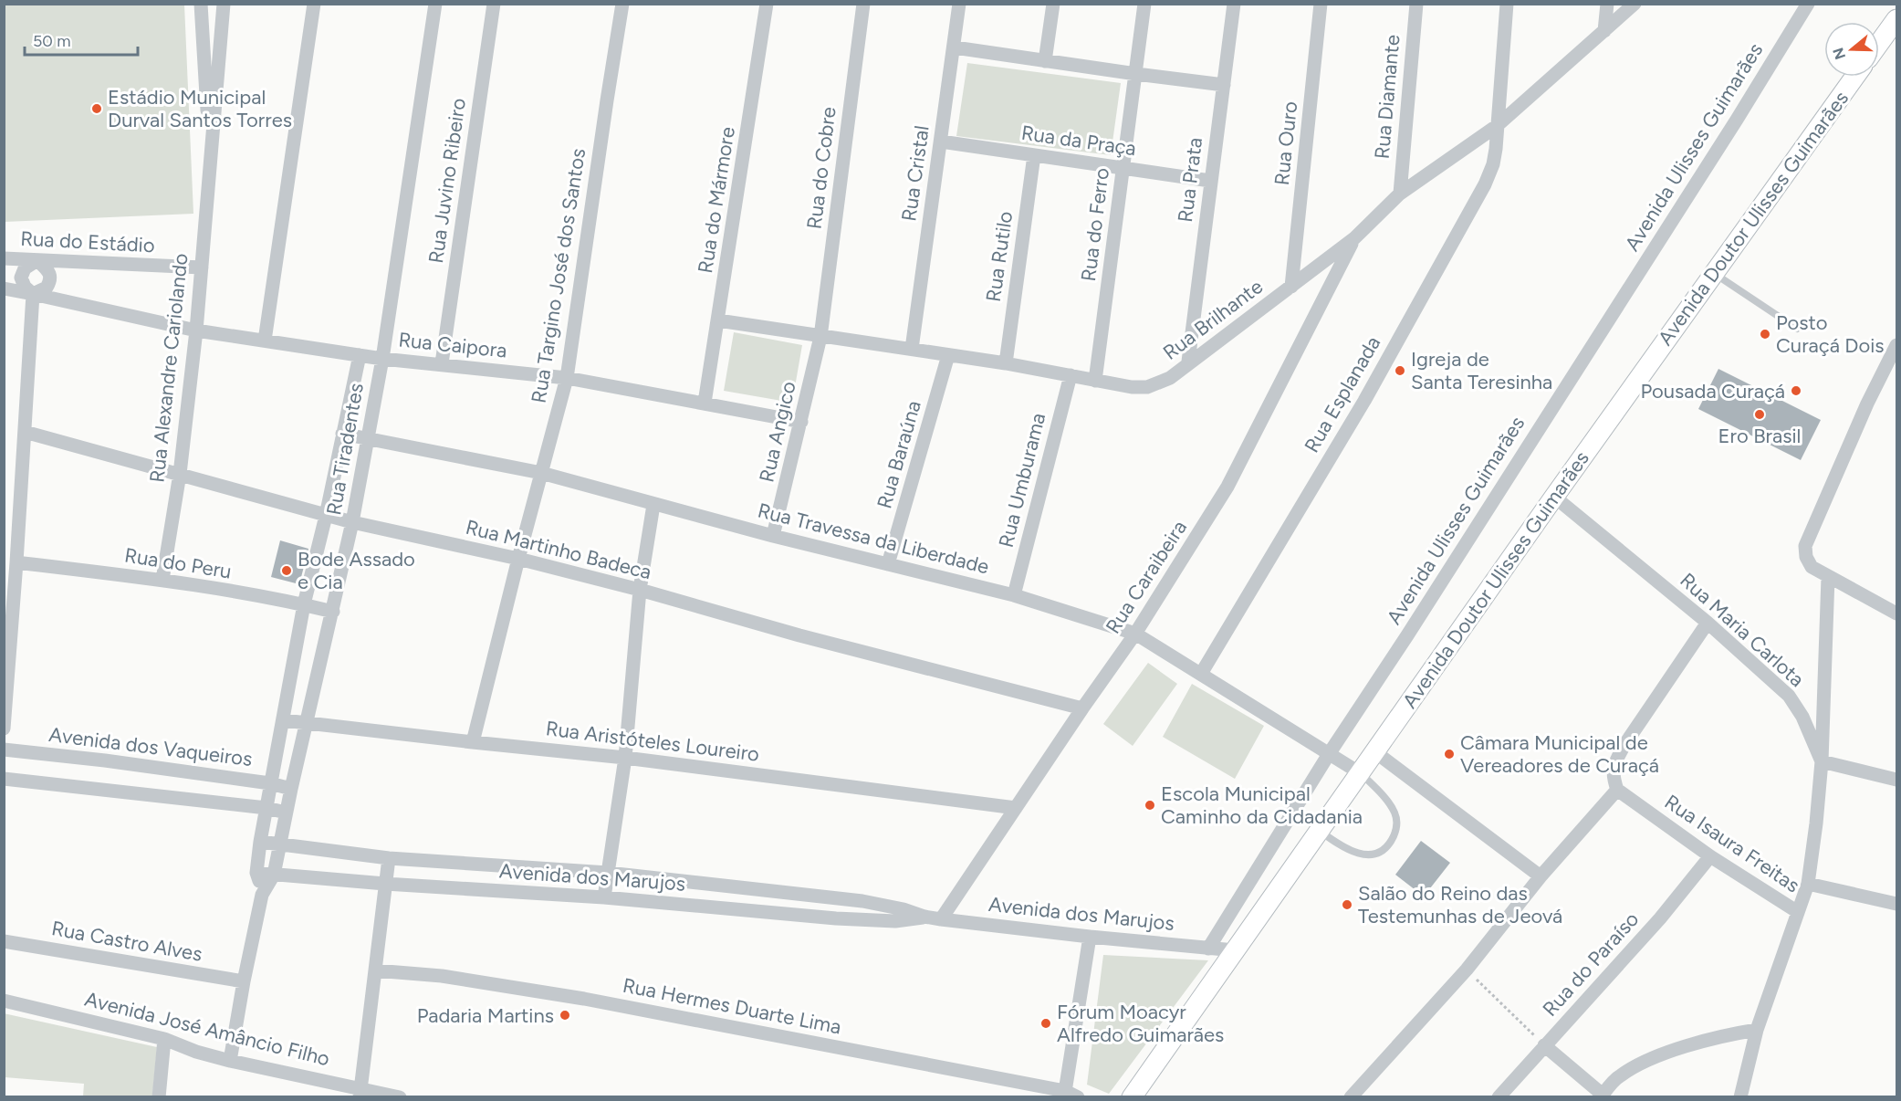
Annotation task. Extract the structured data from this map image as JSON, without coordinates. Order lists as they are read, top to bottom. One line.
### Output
{"streets":{"main road":["Avenida Doutor Ulisses Guimarães"],"street":["Rua Diamante","Rua da Praça","Rua Ouro","Avenida Ulisses Guimarães","Rua do Cobre","Rua Cristal","Rua Prata","Rua Juvino Ribeiro","Rua do Mármore","Rua do Ferro","Rua do Estádio","Rua Rutilo","Rua Targino José dos Santos","Rua Brilhante","Rua Caipora","Rua Alexandre Cariolando","Rua Esplanada","Rua Angico","Rua Tiradentes","Rua Baraúna","Rua Umburama","Rua Travessa da Liberdade","Rua Martinho Badeca","Rua do Peru","Rua Caraibeira","Rua Maria Carlota","Rua Aristóteles Loureiro","Avenida dos Vaqueiros","Rua Isaura Freitas","Avenida dos Marujos","Rua Castro Alves","Rua do Paraíso","Rua Hermes Duarte Lima","Avenida José Amâncio Filho"]},"crossings":[["Rua Diamante","Rua Brilhante"],["Rua da Praça","Rua Cristal"],["Rua da Praça","Rua Prata"],["Rua da Praça","Rua do Ferro"],["Rua da Praça","Rua Rutilo"],["Rua Ouro","Rua Brilhante"],["Avenida Ulisses Guimarães","Rua Travessa da Liberdade"],["Avenida Ulisses Guimarães","Avenida dos Marujos"],["Rua do Cobre","Rua Brilhante"],["Rua do Cobre","Rua Angico"],["Rua Cristal","Rua Brilhante"],["Rua Prata","Rua Brilhante"],["Rua Juvino Ribeiro","Rua Caipora"],["Rua do Mármore","Rua Brilhante"],["Rua do Mármore","Rua Caipora"],["Avenida Doutor Ulisses Guimarães","Rua Travessa da Liberdade"],["Avenida Doutor Ulisses Guimarães","Rua Maria Carlota"],["Avenida Doutor Ulisses Guimarães","Avenida dos Marujos"],["Rua do Ferro","Rua Brilhante"],["Rua do Estádio","Rua Alexandre Cariolando"],["Rua Rutilo","Rua Brilhante"],["Rua Targino José dos Santos","Rua Caipora"],["Rua Targino José dos Santos","Rua Travessa da Liberdade"],["Rua Targino José dos Santos","Rua Martinho Badeca"],["Rua Targino José dos Santos","Rua Aristóteles Loureiro"],["Rua Brilhante","Rua Esplanada"],["Rua Brilhante","Rua Angico"],["Rua Brilhante","Rua Baraúna"],["Rua Brilhante","Rua Umburama"],["Rua Brilhante","Rua Caraibeira"],["Rua Caipora","Rua Alexandre Cariolando"],["Rua Caipora","Rua Angico"],["Rua Caipora","Rua Tiradentes"],["Rua Alexandre Cariolando","Rua Martinho Badeca"],["Rua Alexandre Cariolando","Rua do Peru"],["Rua Esplanada","Rua Travessa da Liberdade"],["Rua Angico","Rua Travessa da Liberdade"],["Rua Tiradentes","Rua Travessa da Liberdade"],["Rua Tiradentes","Rua Martinho Badeca"],["Rua Tiradentes","Rua do Peru"],["Rua Tiradentes","Rua Aristóteles Loureiro"],["Rua Tiradentes","Avenida dos Vaqueiros"],["Rua Tiradentes","Avenida dos Marujos"],["Rua Tiradentes","Rua Castro Alves"],["Rua Tiradentes","Avenida José Amâncio Filho"],["Rua Baraúna","Rua Travessa da Liberdade"],["Rua Umburama","Rua Travessa da Liberdade"],["Rua Travessa da Liberdade","Rua Caraibeira"],["Rua Martinho Badeca","Rua Caraibeira"],["Rua Caraibeira","Rua Aristóteles Loureiro"],["Rua Caraibeira","Avenida dos Marujos"],["Rua Isaura Freitas","Rua do Paraíso"]],"places":["Estádio Municipal Durval Santos Torres","Posto Curaçá Dois","Igreja de Santa Teresinha","Pousada Curaçá","Ero Brasil","Bode Assado e Cia","Câmara Municipal de Vereadores de Curaçá","Escola Municipal Caminho da Cidadania","Salão do Reino das Testemunhas de Jeová","Padaria Martins","Fórum Moacyr Alfredo Guimarães"],"scale_bar":"50 m","north":"left"}
